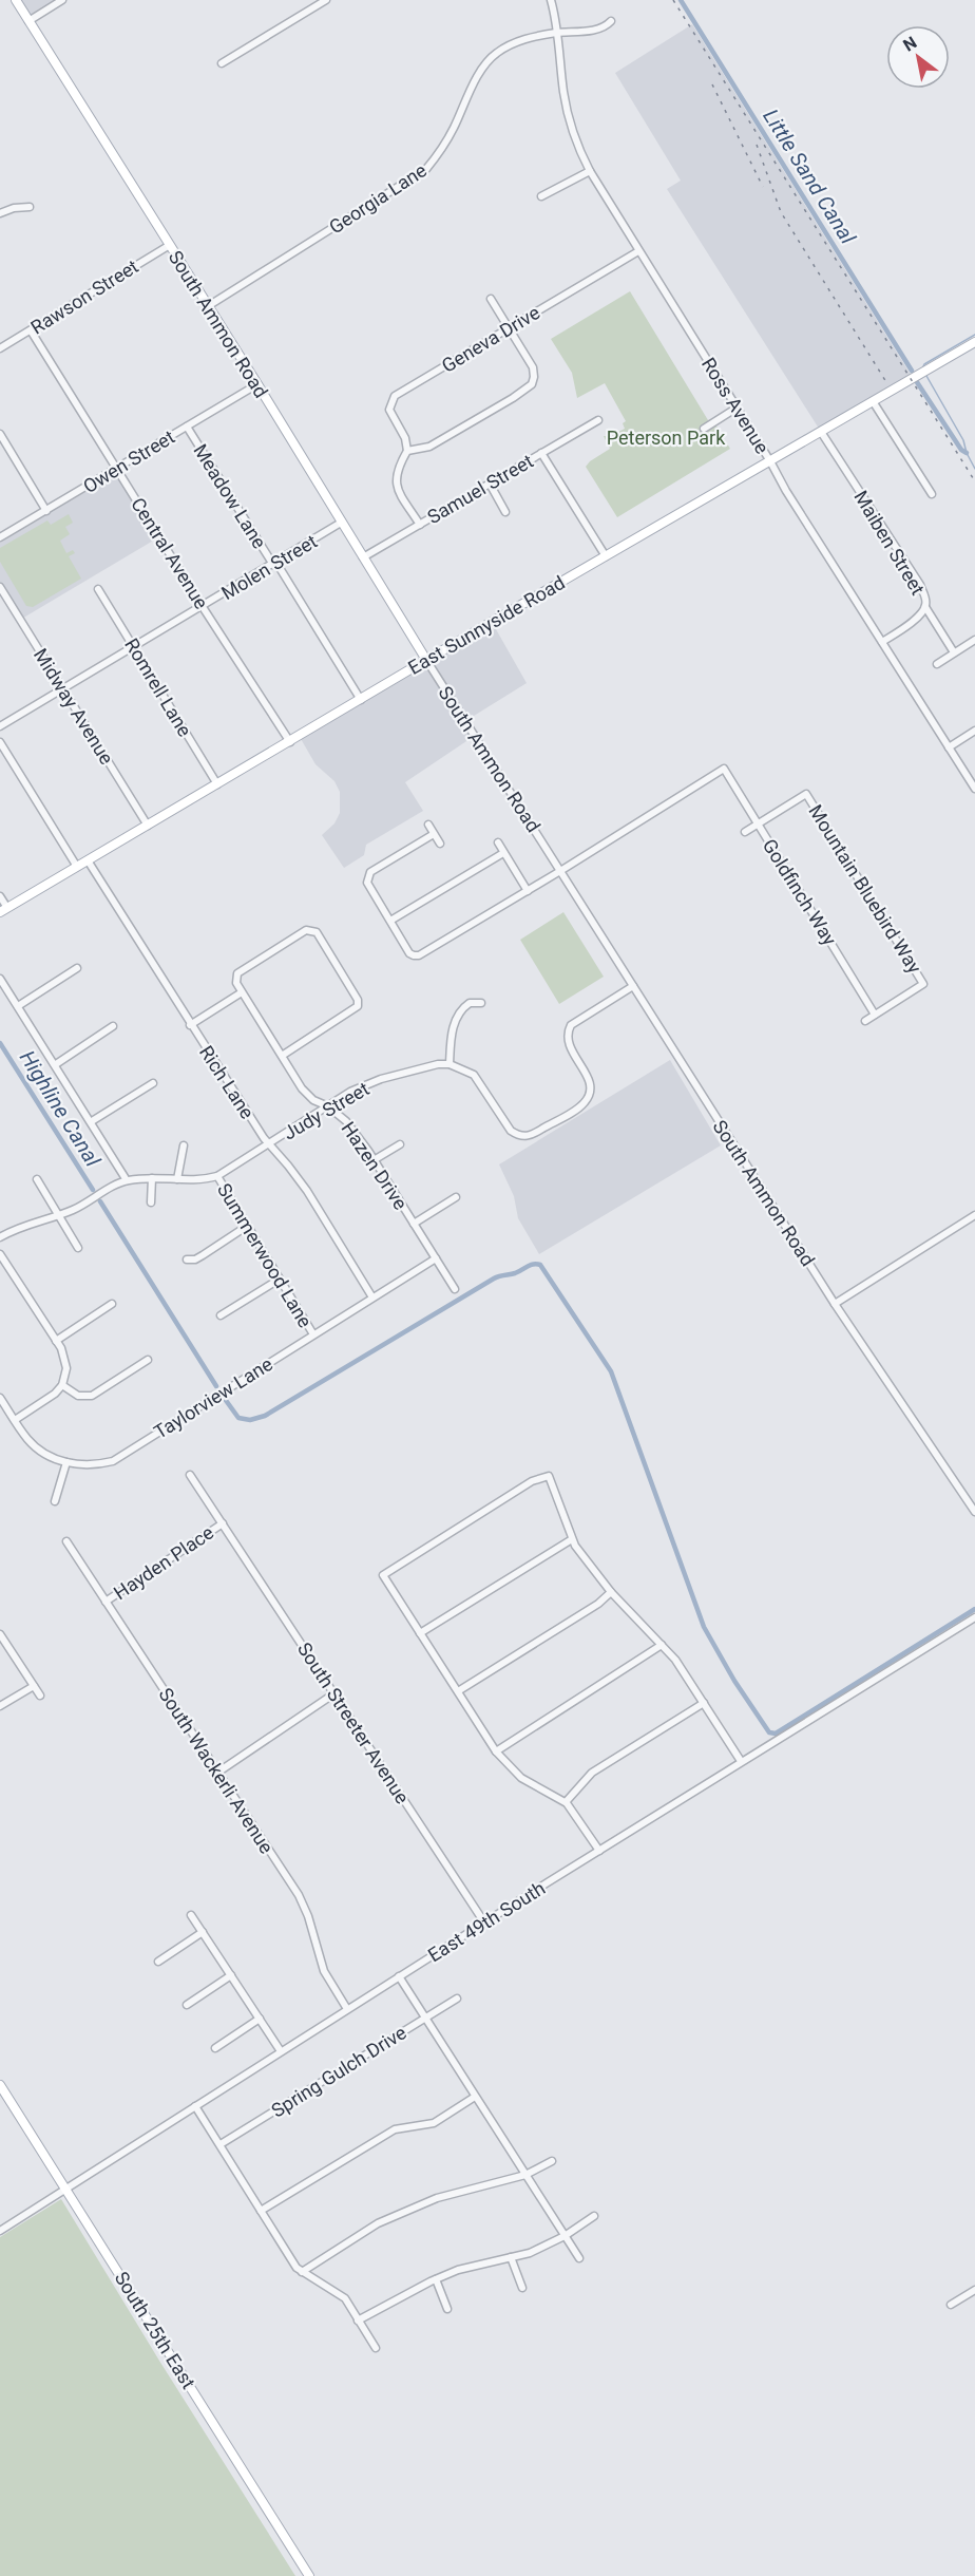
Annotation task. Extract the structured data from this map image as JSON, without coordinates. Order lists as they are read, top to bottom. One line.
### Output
{"streets":{"main road":["South Ammon Road","East Sunnyside Road","South 25th East"],"street":["Georgia Lane","Rawson Street","Geneva Drive","Ross Avenue","Owen Street","Samuel Street","Meadow Lane","Maiben Street","Central Avenue","Molen Street","Romrell Lane","Midway Avenue","Mountain Bluebird Way","Goldfinch Way","Rich Lane","Judy Street","Hazen Drive","Summerwood Lane","Taylorview Lane","Hayden Place","South Streeter Avenue","South Wackerli Avenue","East 49th South","Spring Gulch Drive"]},"crossings":[["Georgia Lane","South Ammon Road"],["Georgia Lane","Ross Avenue"],["Rawson Street","South Ammon Road"],["Rawson Street","Central Avenue"],["South Ammon Road","Owen Street"],["South Ammon Road","Samuel Street"],["South Ammon Road","Molen Street"],["South Ammon Road","East Sunnyside Road"],["South Ammon Road","Goldfinch Way"],["Geneva Drive","Ross Avenue"],["Ross Avenue","Maiben Street"],["Ross Avenue","East Sunnyside Road"],["Owen Street","Meadow Lane"],["Owen Street","Central Avenue"],["Meadow Lane","Molen Street"],["Meadow Lane","East Sunnyside Road"],["Maiben Street","East Sunnyside Road"],["Central Avenue","Molen Street"],["Central Avenue","East Sunnyside Road"],["Molen Street","Romrell Lane"],["Molen Street","Midway Avenue"],["East Sunnyside Road","Romrell Lane"],["East Sunnyside Road","Midway Avenue"],["East Sunnyside Road","Rich Lane"],["Mountain Bluebird Way","Goldfinch Way"],["Rich Lane","Judy Street"],["Rich Lane","Taylorview Lane"],["Judy Street","Hazen Drive"],["Judy Street","Summerwood Lane"],["Hazen Drive","Taylorview Lane"],["Summerwood Lane","Taylorview Lane"],["Hayden Place","South Streeter Avenue"],["Hayden Place","South Wackerli Avenue"],["South Streeter Avenue","East 49th South"],["South Wackerli Avenue","East 49th South"],["East 49th South","South 25th East"]],"water":["Little Sand Canal","Highline Canal"],"parks":["Peterson Park"],"north":"top left"}
